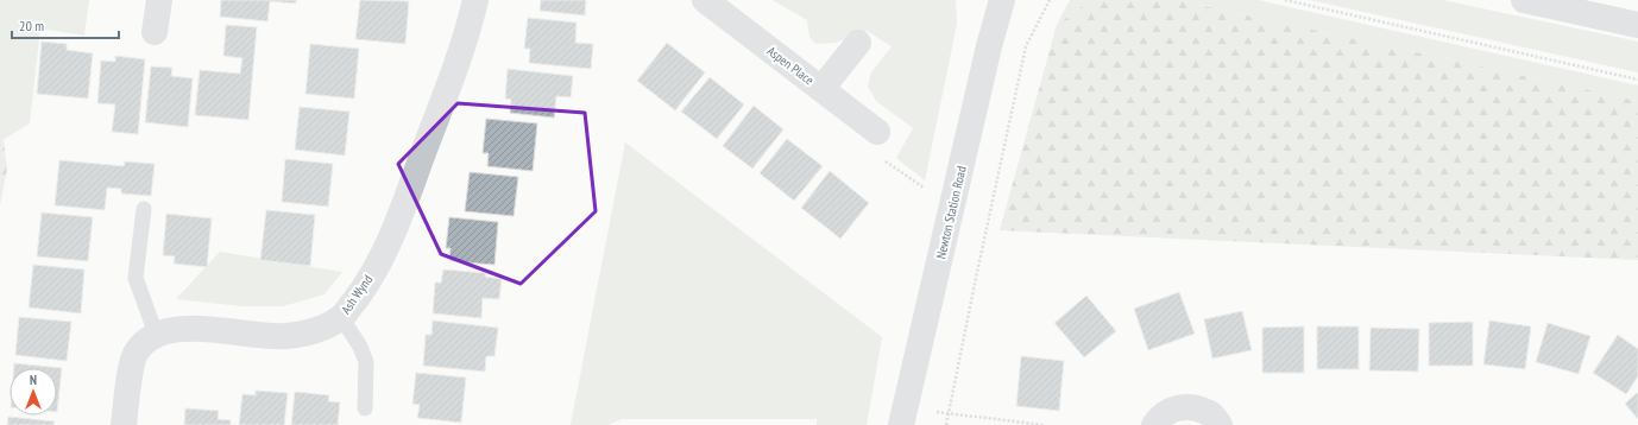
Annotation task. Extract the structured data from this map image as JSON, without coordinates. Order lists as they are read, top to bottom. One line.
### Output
{"streets":{"street":["Aspen Place","Newton Station Road","Ash Wynd"]},"scale_bar":"20 m","north":"top"}
